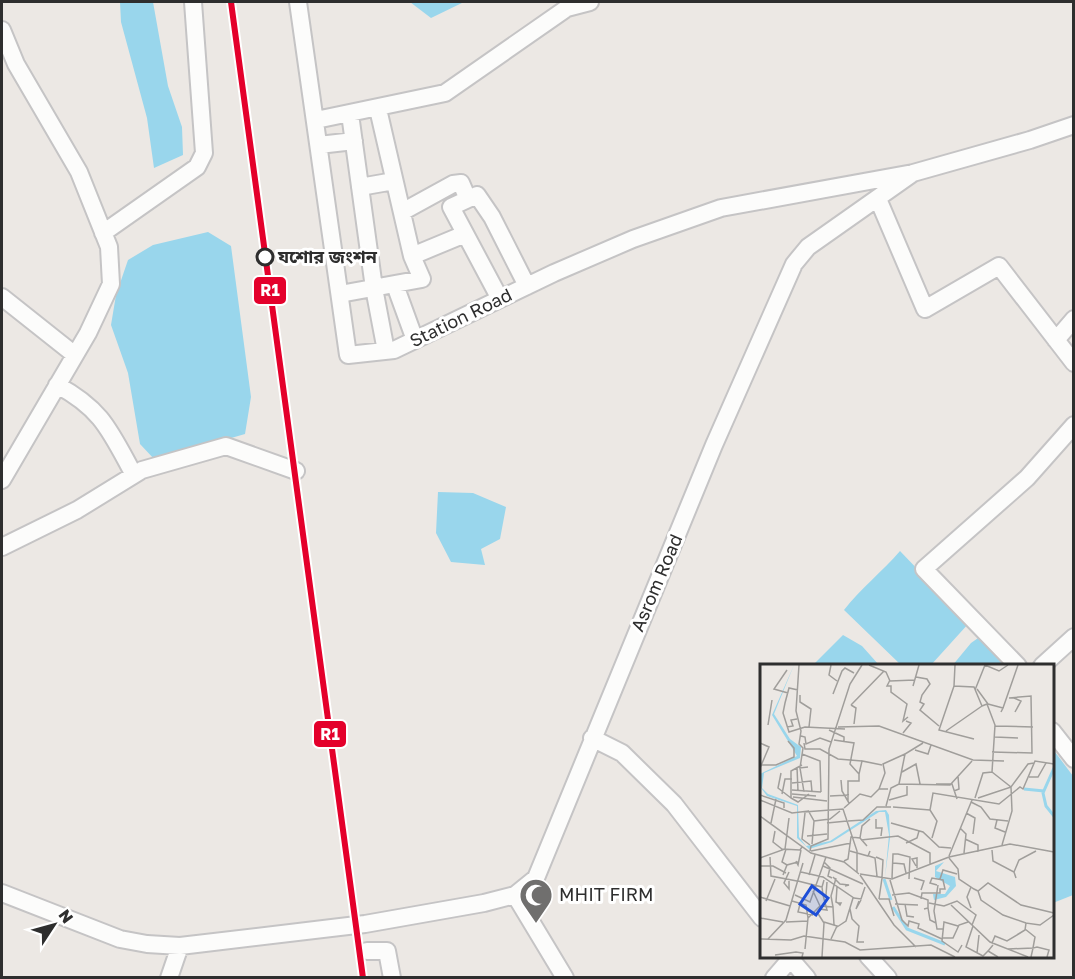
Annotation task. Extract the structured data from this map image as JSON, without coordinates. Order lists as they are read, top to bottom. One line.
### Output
{"streets":{"street":["Station Road","Asrom Road"]},"crossings":[["Station Road","Asrom Road"]],"places":{"other":["যশোর জংশন"],"mosque":["MHIT FIRM"]},"lines":["transit line R1"],"north":"top right"}
